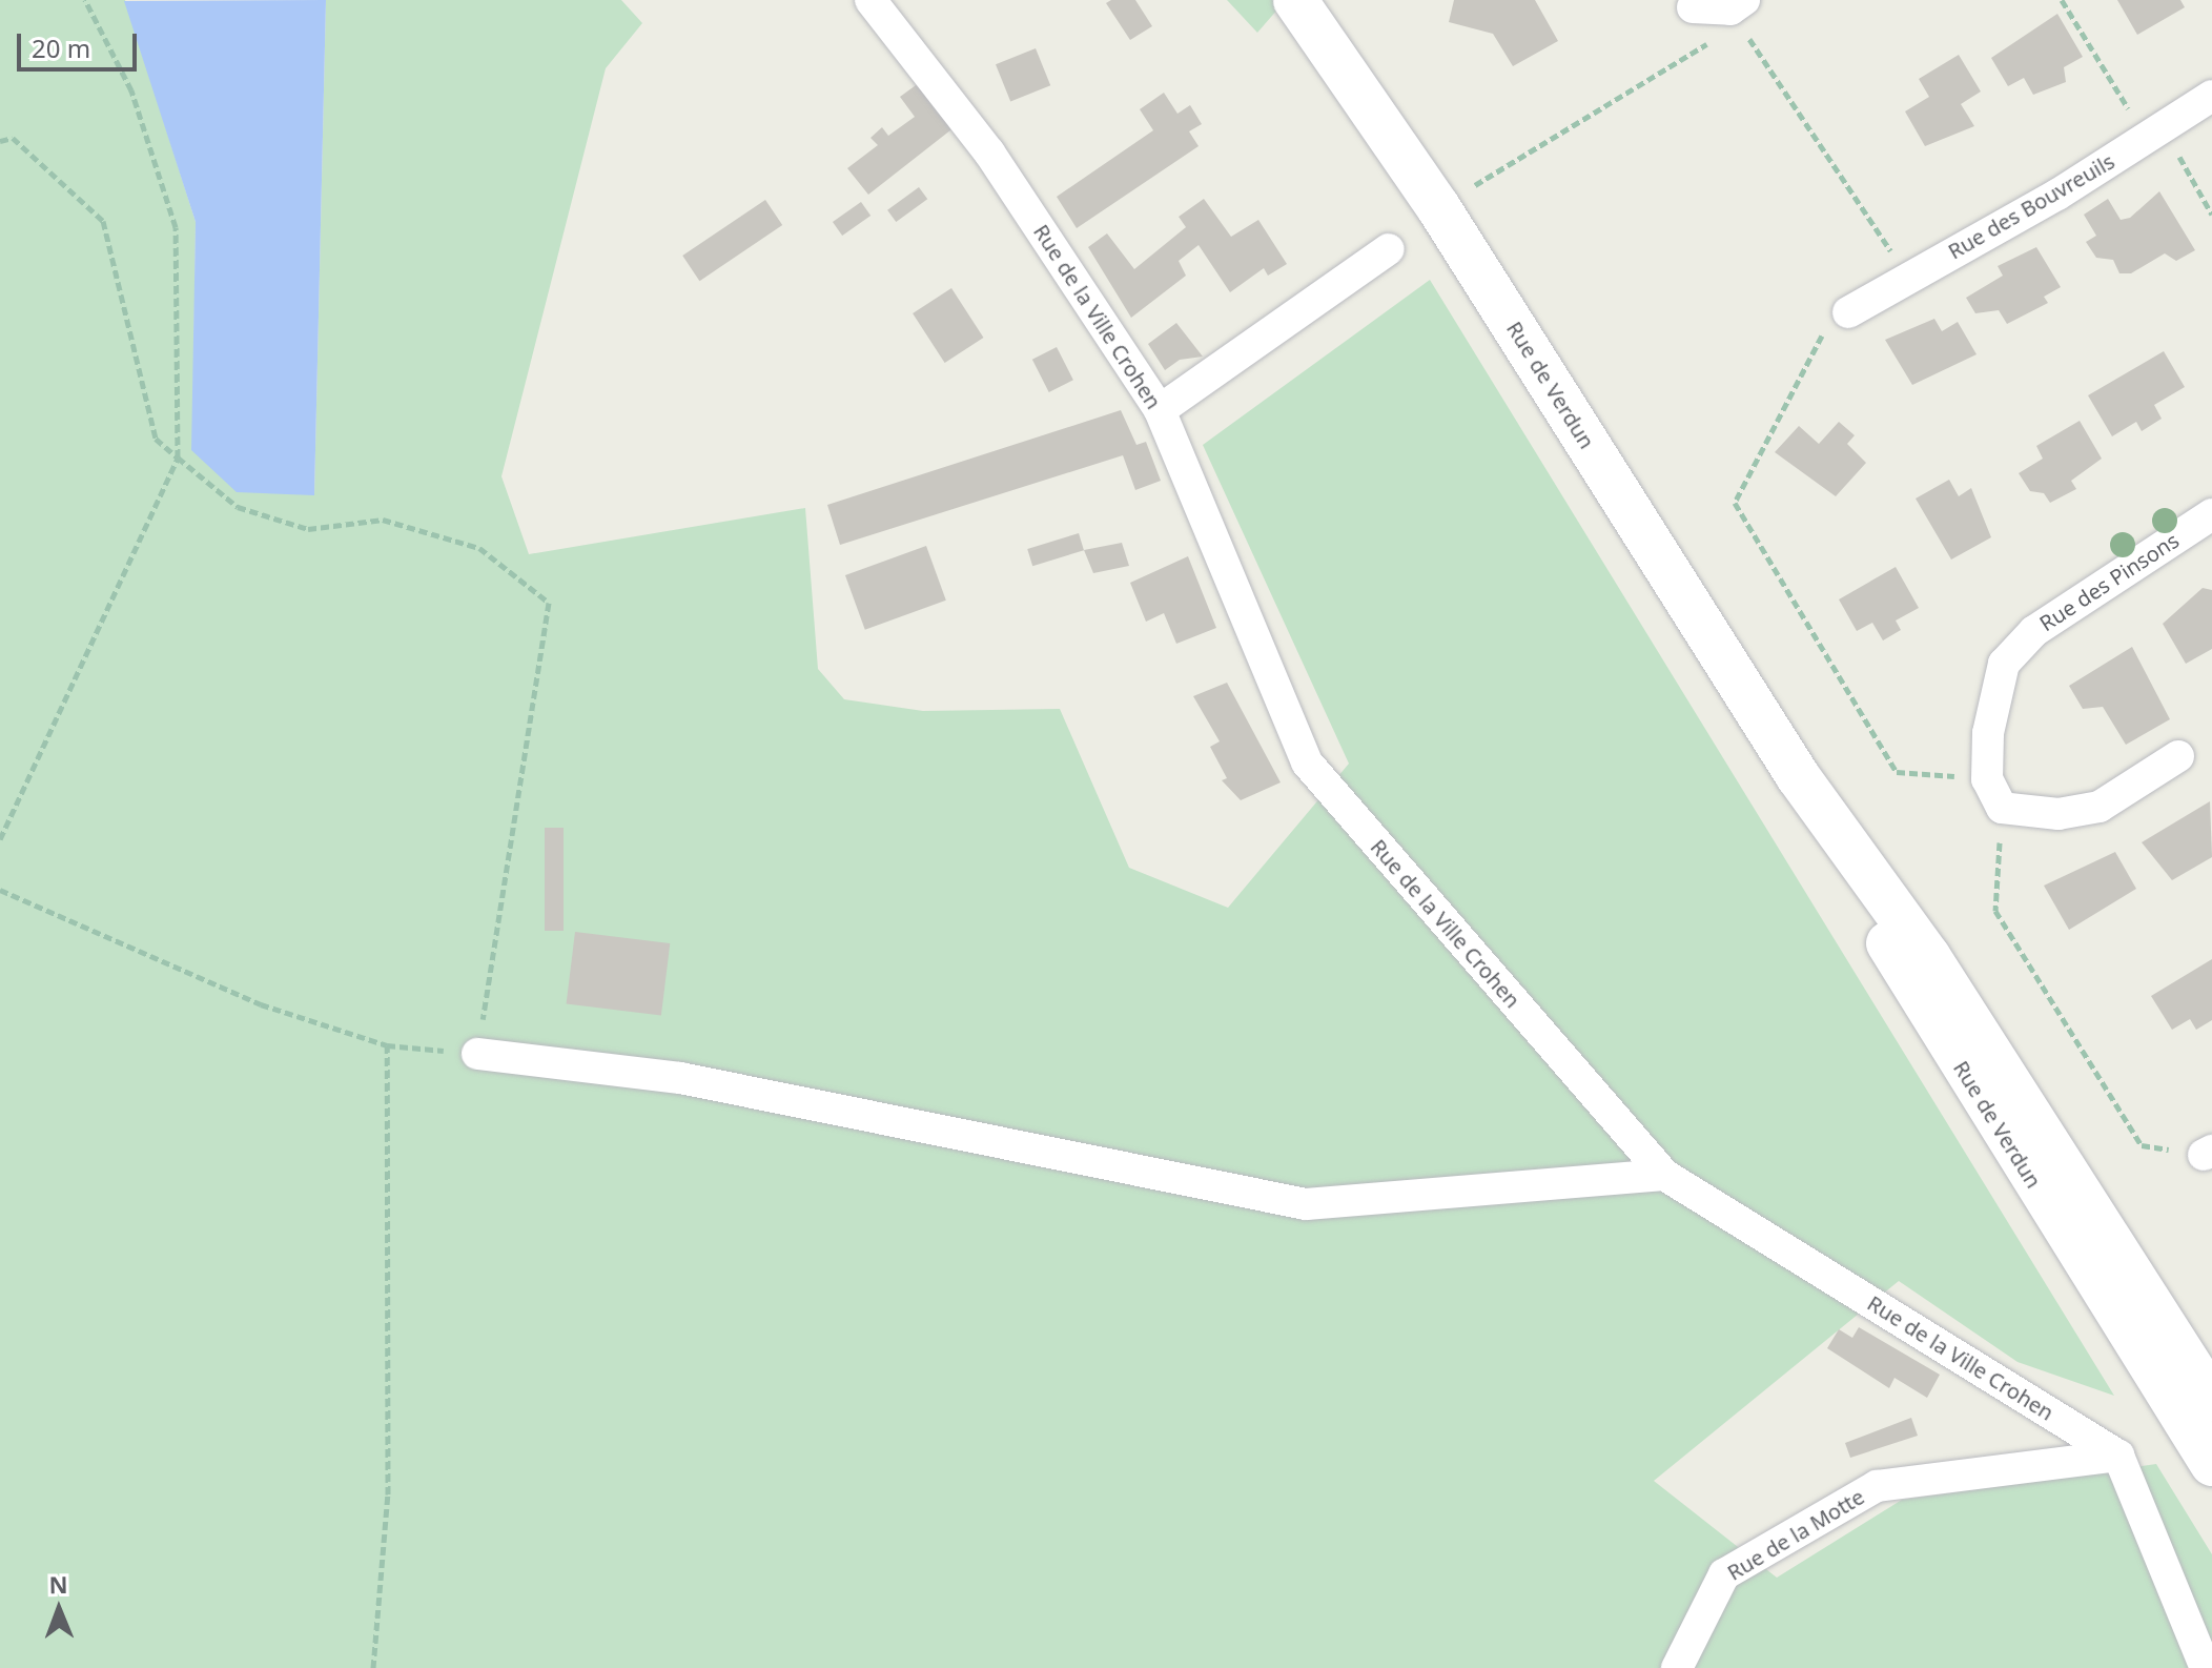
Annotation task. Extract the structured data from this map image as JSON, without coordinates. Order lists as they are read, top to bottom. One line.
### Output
{"streets":{"main road":["Rue de Verdun"],"street":["Rue des Bouvreuils","Rue de la Ville Crohen","Rue des Pinsons","Rue de la Motte"]},"crossings":[["Rue de la Ville Crohen","Rue de la Motte"]],"scale_bar":"20 m","north":"top"}
